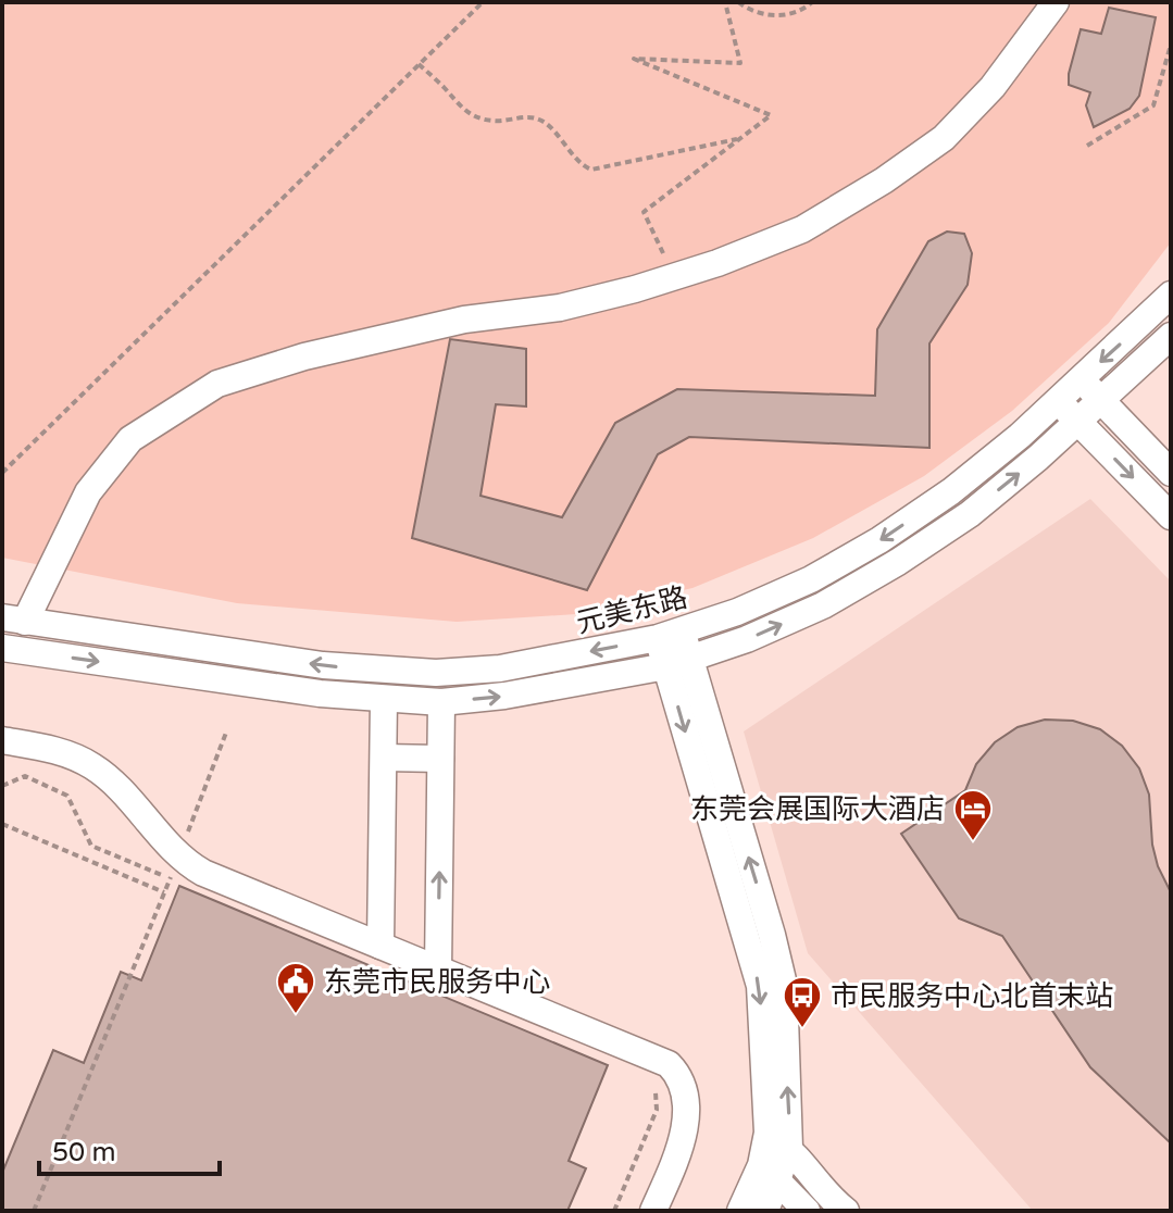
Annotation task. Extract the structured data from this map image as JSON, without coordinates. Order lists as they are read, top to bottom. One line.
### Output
{"streets":{"street":["元美东路"]},"places":{"hotel":["东莞会展国际大酒店"],"public building":["东莞市民服务中心"],"bus stop":["市民服务中心北首末站"]},"scale_bar":"50 m"}
